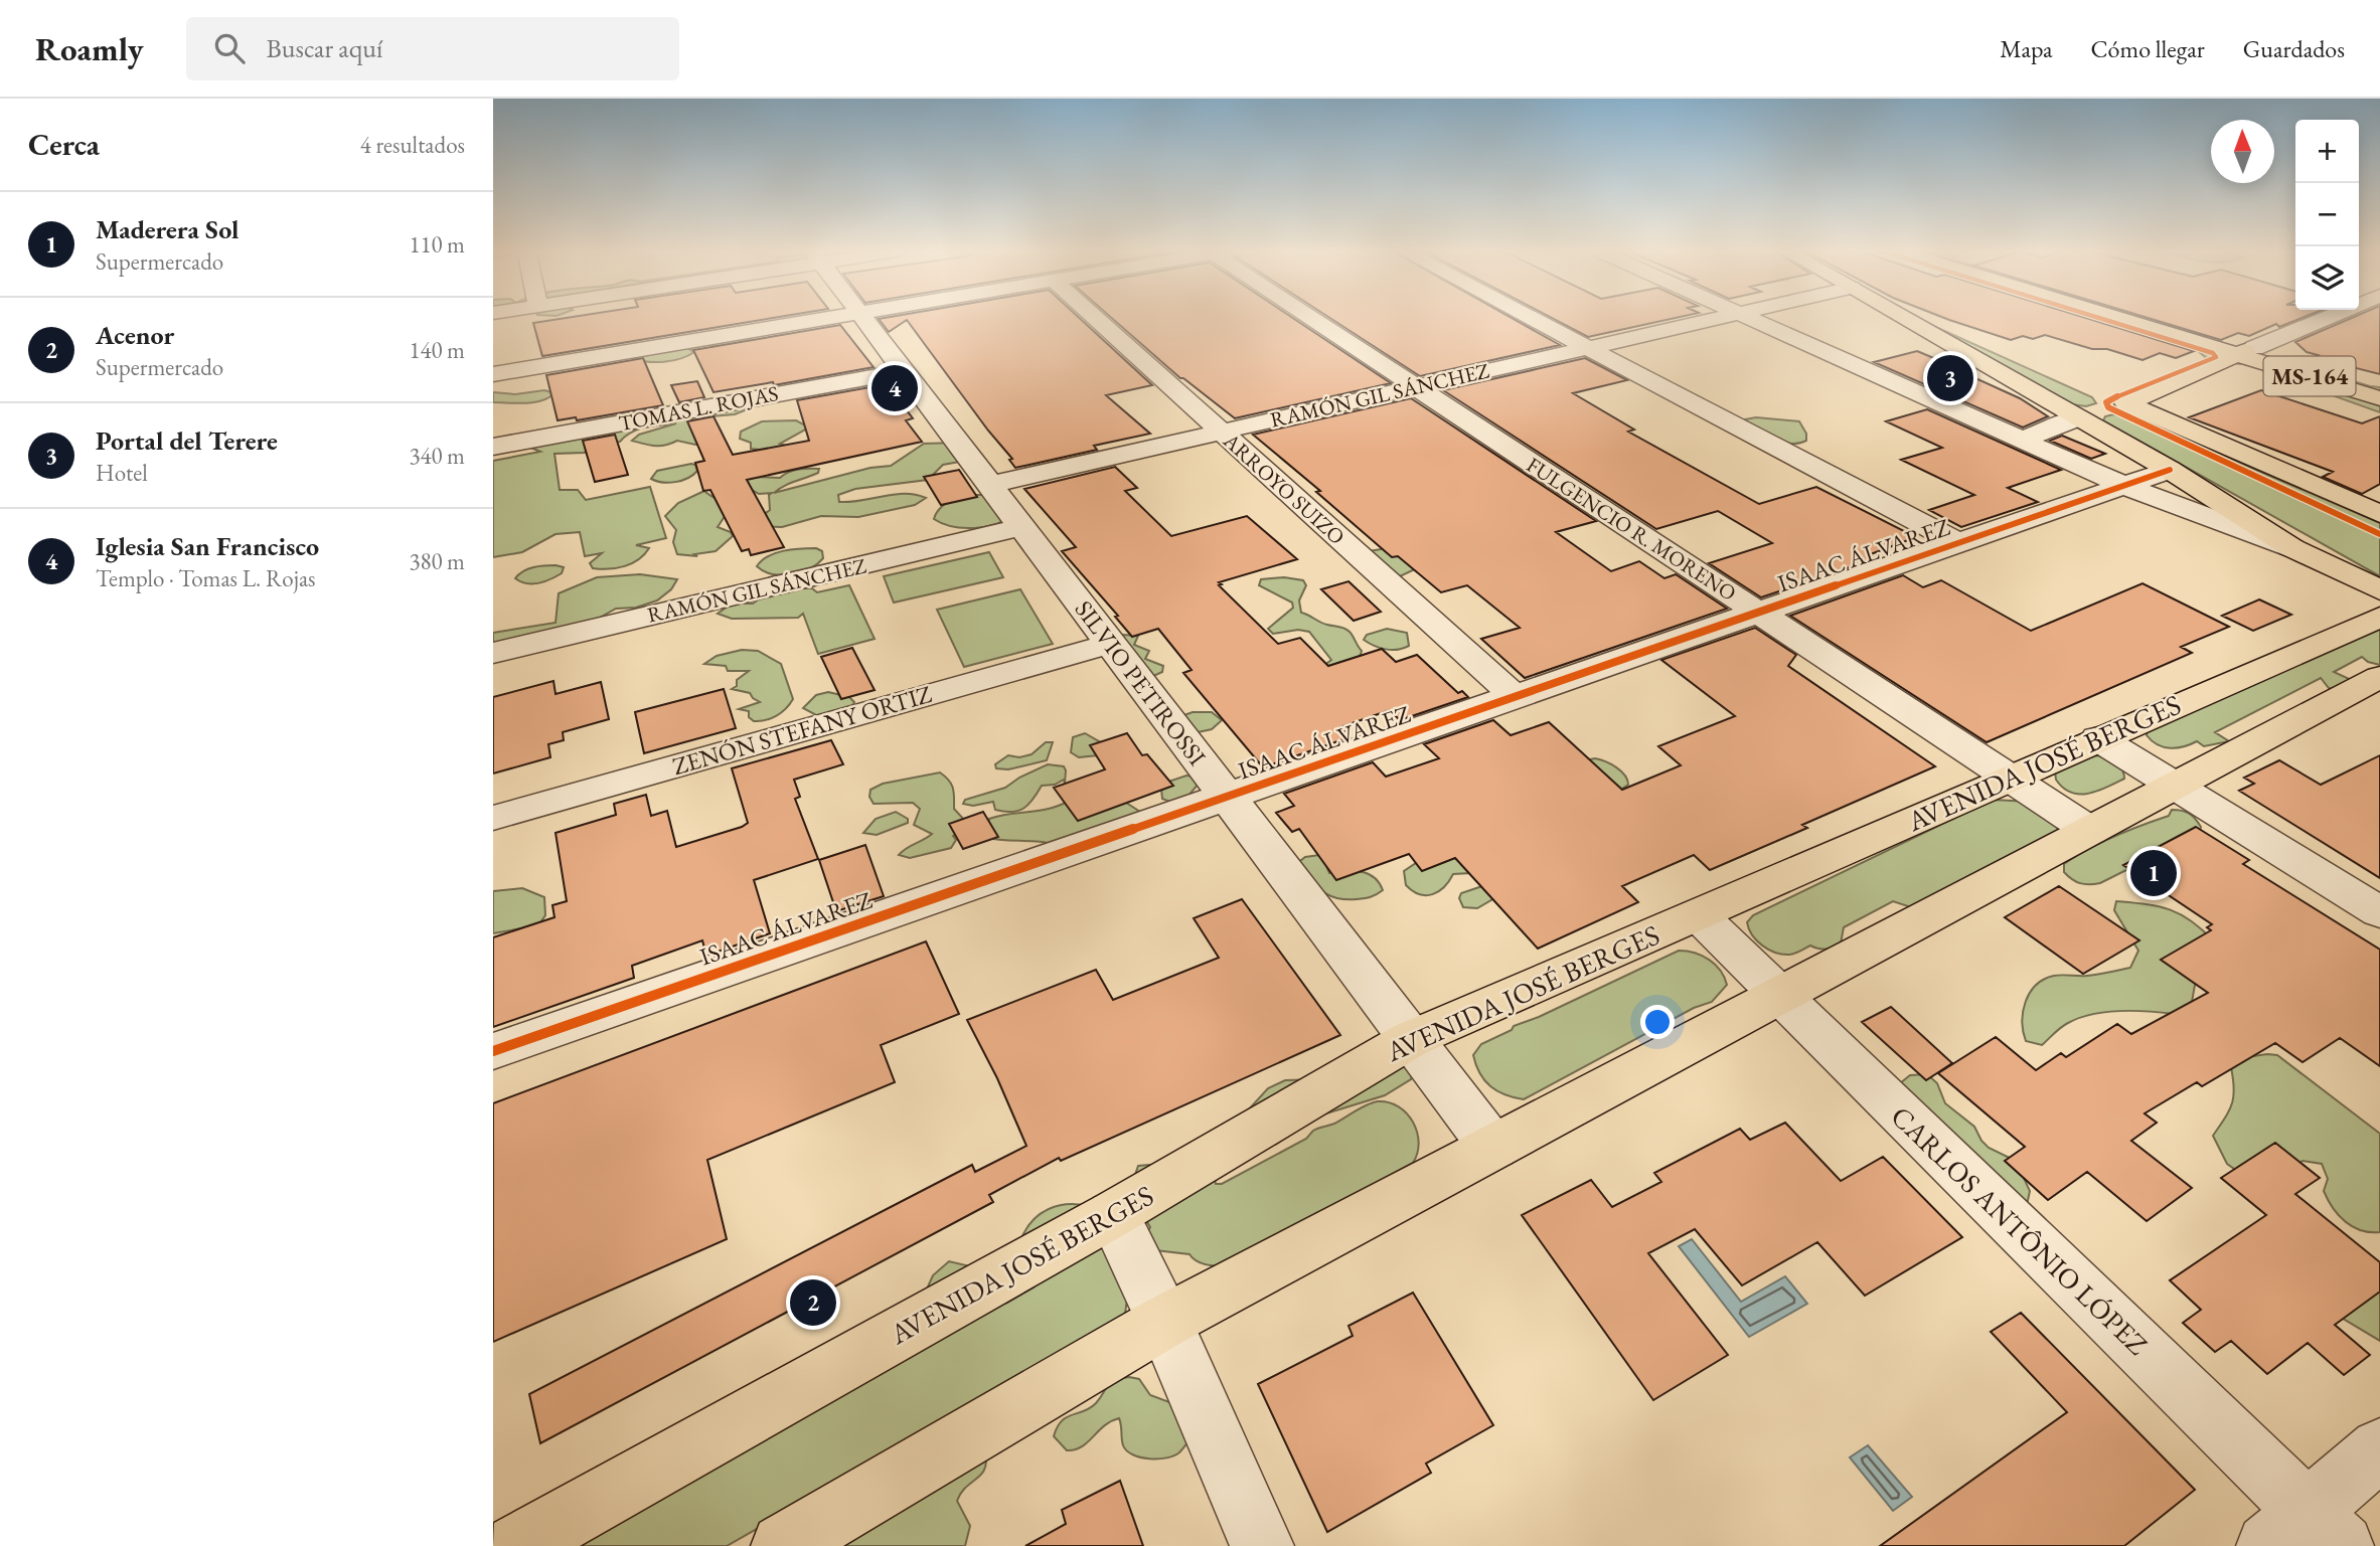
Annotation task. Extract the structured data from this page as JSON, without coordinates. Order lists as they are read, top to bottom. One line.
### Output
{"streets":{"main road":["MS-164","AVENIDA JOSÉ BERGES"],"street":["RAMÓN GIL SÁNCHEZ","TOMAS L. ROJAS","ARROYO SUIZO","FULGENCIO R. MORENO","ISAAC ÁLVAREZ","SILVIO PETIROSSI","ZENÓN STEFANY ORTIZ","CARLOS ANTÔNIO LÓPEZ"]},"crossings":[["RAMÓN GIL SÁNCHEZ","ARROYO SUIZO"],["RAMÓN GIL SÁNCHEZ","FULGENCIO R. MORENO"],["RAMÓN GIL SÁNCHEZ","SILVIO PETIROSSI"],["TOMAS L. ROJAS","SILVIO PETIROSSI"],["ARROYO SUIZO","ISAAC ÁLVAREZ"],["FULGENCIO R. MORENO","ISAAC ÁLVAREZ"],["FULGENCIO R. MORENO","AVENIDA JOSÉ BERGES"],["ISAAC ÁLVAREZ","SILVIO PETIROSSI"],["SILVIO PETIROSSI","ZENÓN STEFANY ORTIZ"],["SILVIO PETIROSSI","AVENIDA JOSÉ BERGES"],["AVENIDA JOSÉ BERGES","CARLOS ANTÔNIO LÓPEZ"]],"north":"top","page":{"header":"Roamly","search":"Buscar aquí","nav":["Mapa","Cómo llegar","Guardados"],"heading":["Cerca","4 resultados"],"map_buttons":["+","−"],"list":[{"mark":"1","name":"Maderera Sol","note":"Supermercado","value":"110 m"},{"mark":"2","name":"Acenor","note":"Supermercado","value":"140 m"},{"mark":"3","name":"Portal del Terere","note":"Hotel","value":"340 m"},{"mark":"4","name":"Iglesia San Francisco","note":"Templo · Tomas L. Rojas","value":"380 m"}],"pins":["3","4","1","2"]}}
